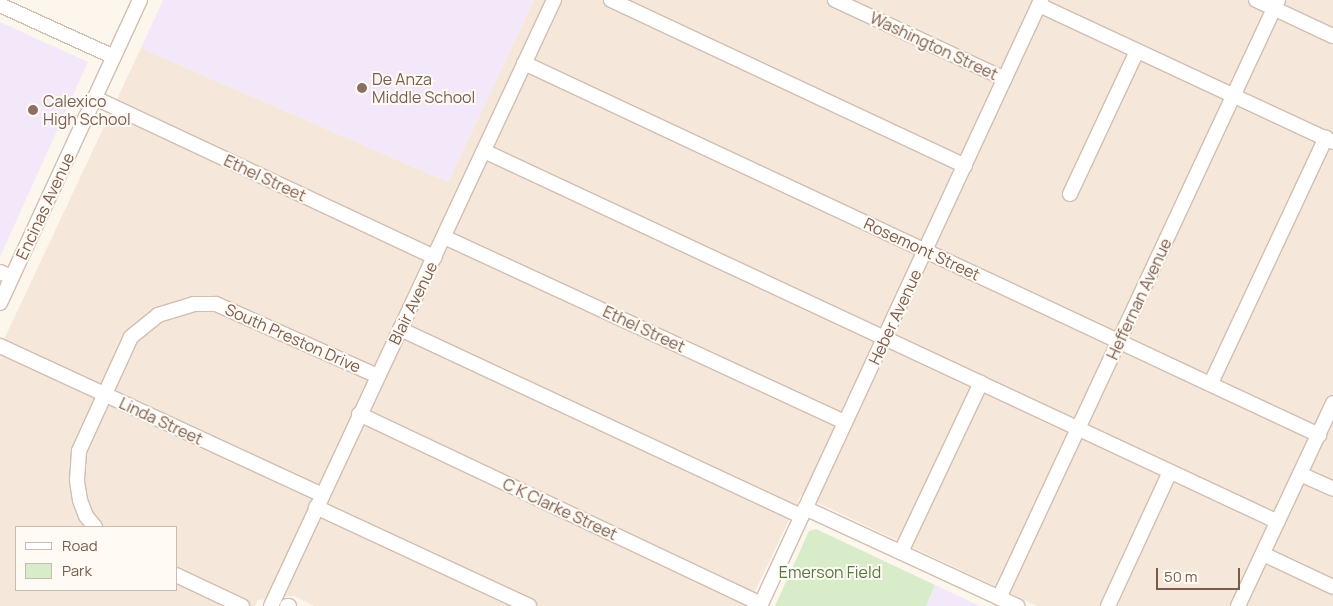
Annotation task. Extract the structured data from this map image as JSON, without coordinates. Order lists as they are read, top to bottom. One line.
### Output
{"streets":{"street":["Washington Street","Ethel Street","Encinas Avenue","Rosemont Street","Heffernan Avenue","Blair Avenue","Heber Avenue","South Preston Drive","Linda Street","C K Clarke Street"]},"crossings":[["Washington Street","Heber Avenue"],["Ethel Street","Encinas Avenue"],["Ethel Street","Blair Avenue"],["Ethel Street","Heber Avenue"],["Rosemont Street","Heffernan Avenue"],["Rosemont Street","Blair Avenue"],["Rosemont Street","Heber Avenue"],["Blair Avenue","South Preston Drive"],["Blair Avenue","Linda Street"],["Blair Avenue","C K Clarke Street"],["Heber Avenue","C K Clarke Street"],["South Preston Drive","Linda Street"]],"parks":["Emerson Field"],"places":["De Anza Middle School","Calexico High School"],"legend":["Road","Park"],"scale_bar":"50 m"}
